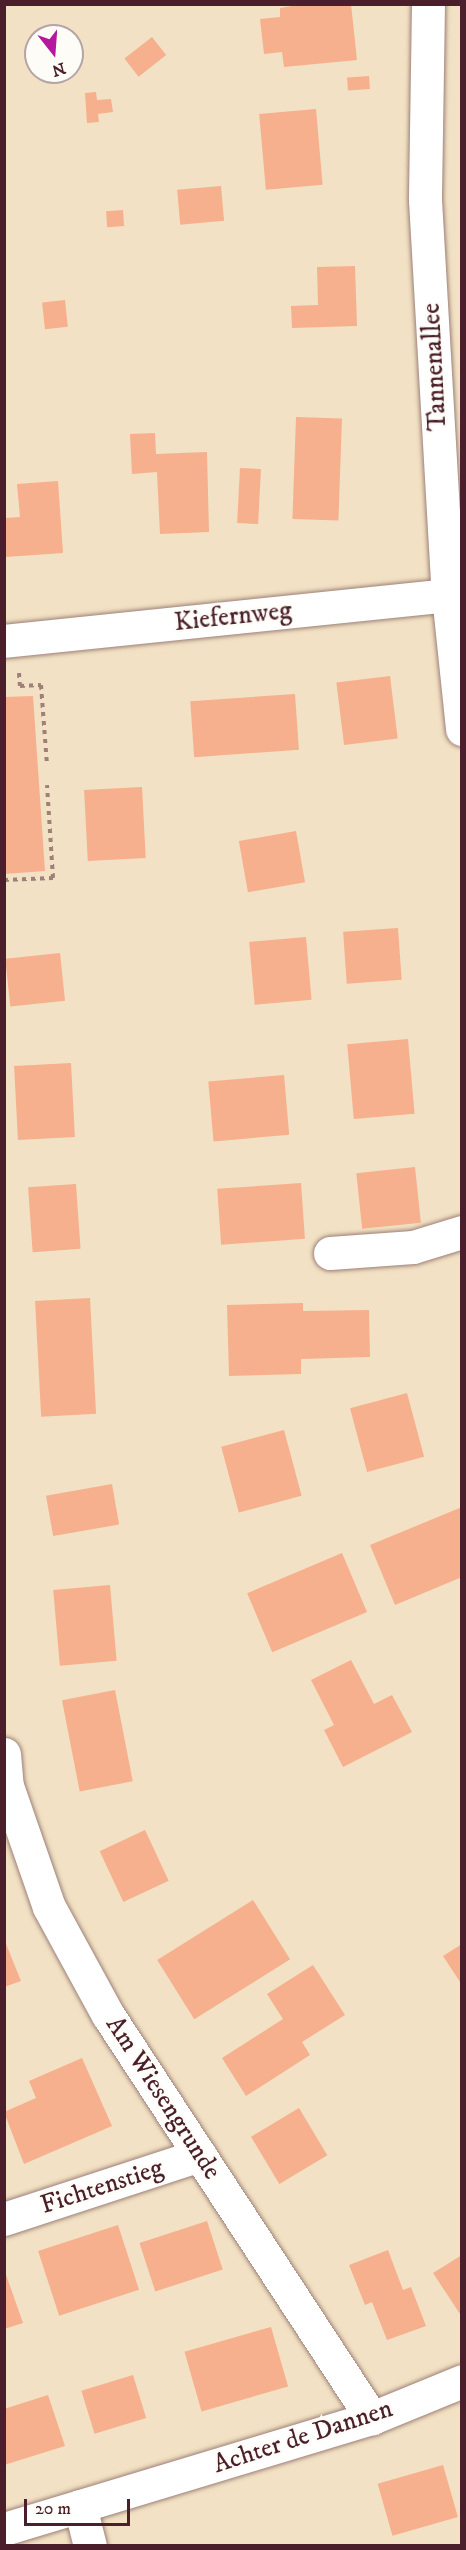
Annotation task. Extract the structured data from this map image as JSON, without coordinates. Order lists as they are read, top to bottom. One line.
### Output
{"streets":{"street":["Tannenallee","Kiefernweg","Am Wiesengrunde","Fichtenstieg","Achter de Dannen"]},"crossings":[["Tannenallee","Kiefernweg"],["Am Wiesengrunde","Fichtenstieg"],["Am Wiesengrunde","Achter de Dannen"]],"scale_bar":"20 m","north":"bottom"}
